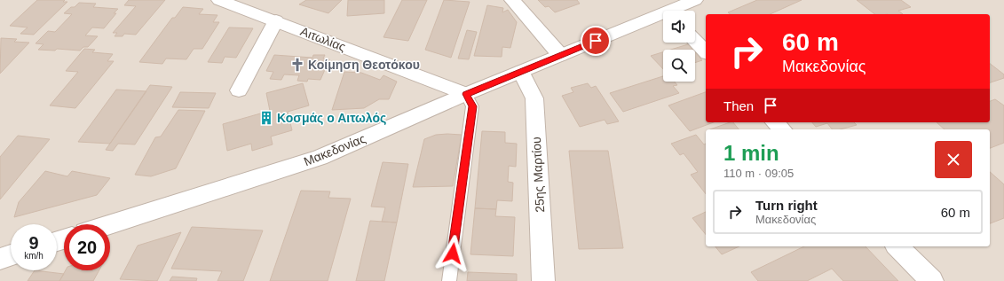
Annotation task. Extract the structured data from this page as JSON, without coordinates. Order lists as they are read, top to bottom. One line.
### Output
{"streets":{"street":["Αιτωλίας","Μακεδονίας","25ης Μαρτίου"]},"crossings":[["Αιτωλίας","Μακεδονίας"],["Μακεδονίας","25ης Μαρτίου"]],"places":{"church":["Κοίμηση Θεοτόκου"],"building":["Κοσμάς ο Αιτωλός"]},"page":{"turn":["60 m","Μακεδονίας"],"then":"Then","heading":["1 min","110 m · 09:05"],"list":[{"name":"Turn right","note":"Μακεδονίας","value":"60 m"}],"speed":"9 km/h","limit":"20"}}
